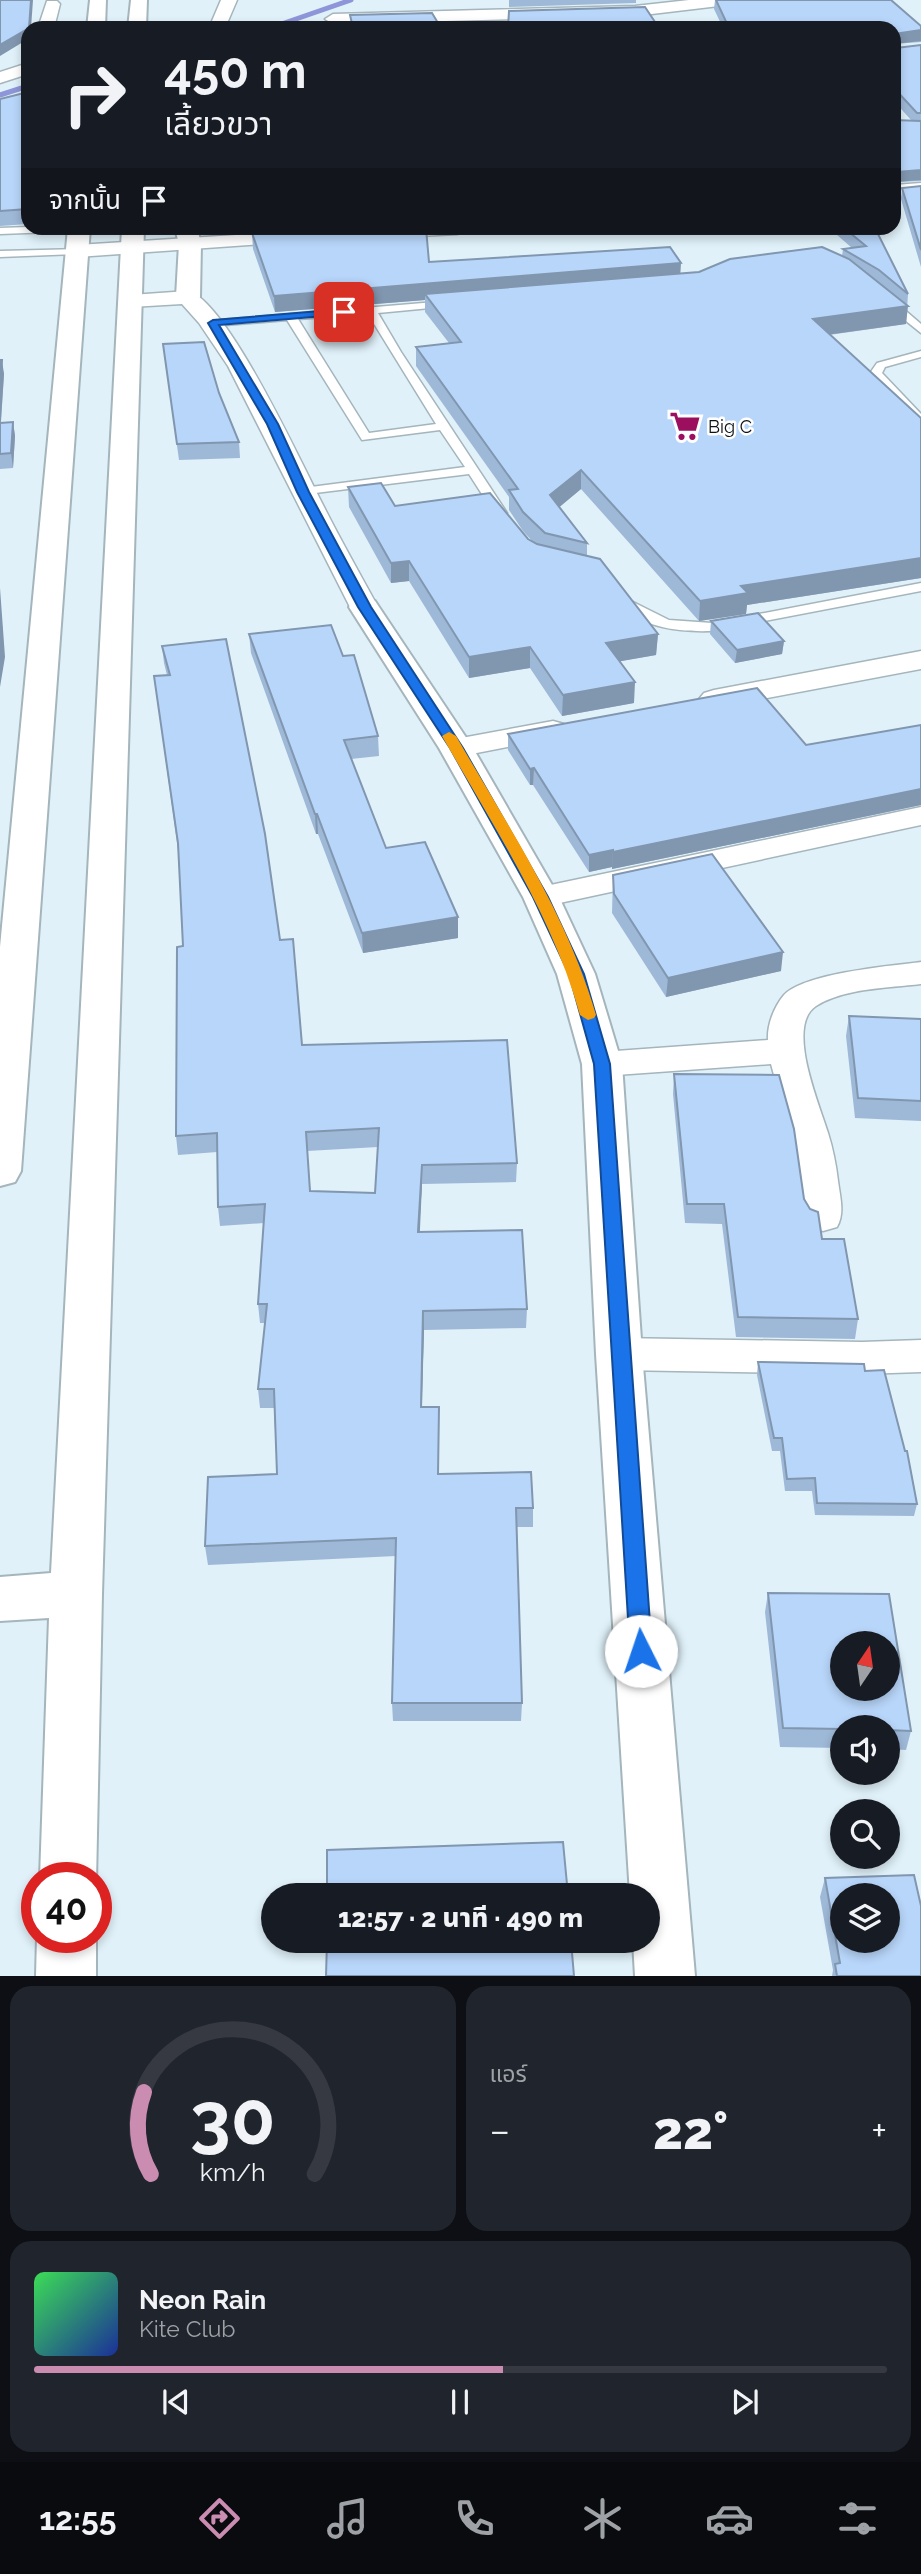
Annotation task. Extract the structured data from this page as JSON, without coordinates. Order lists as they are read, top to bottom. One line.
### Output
{"places":{"supermarket":["Big C"]},"north":"top","page":{"turn":["450 m","เลี้ยวขวา"],"then":"จากนั้น","limit":"40","trip":"12:57 · 2 นาที · 490 m","tile":"แอร์","heat":["−","22°","+"],"song":["Neon Rain","Kite Club"],"tabs":"12:55","gauge":["30","km/h"]}}
